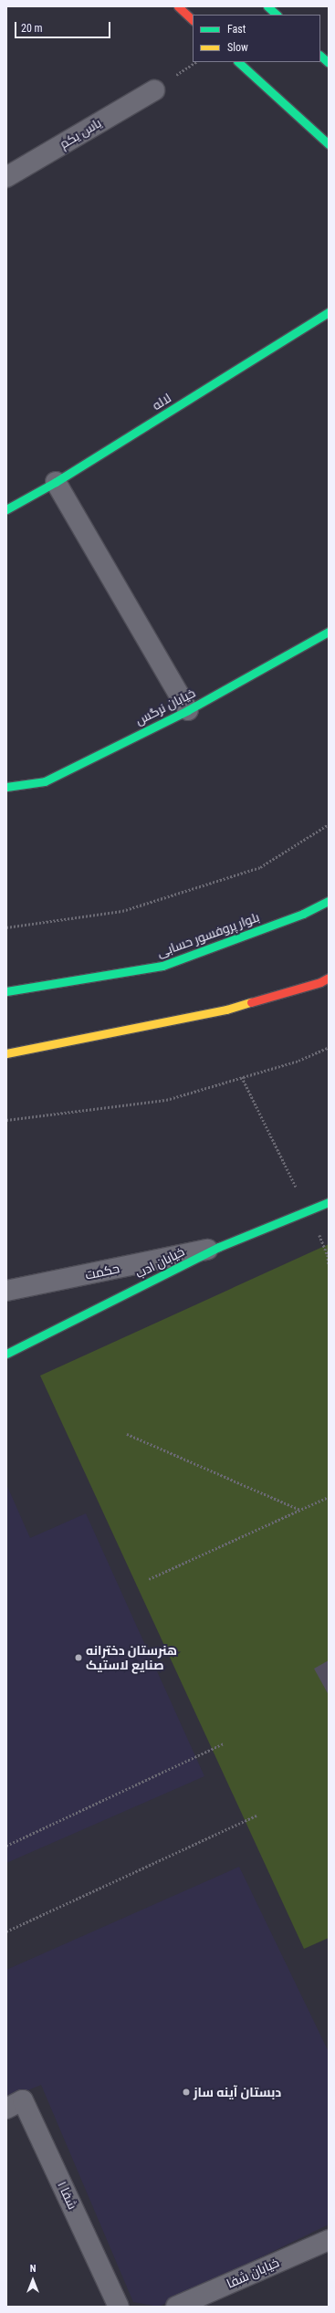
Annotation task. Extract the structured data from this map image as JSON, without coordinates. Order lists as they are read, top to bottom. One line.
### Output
{"streets":{"street":["یاس یکم","لاله","خیابان نرگس","بلوار پروفسور حسابی","خیابان ادب","حکمت","شفا ۱","خیابان شفا"]},"crossings":[["خیابان ادب","حکمت"]],"places":["هنرستان دخترانه صنایع لاستیک","دبستان آینه ساز"],"legend":["Fast","Slow"],"scale_bar":"20 m","north":"top"}
